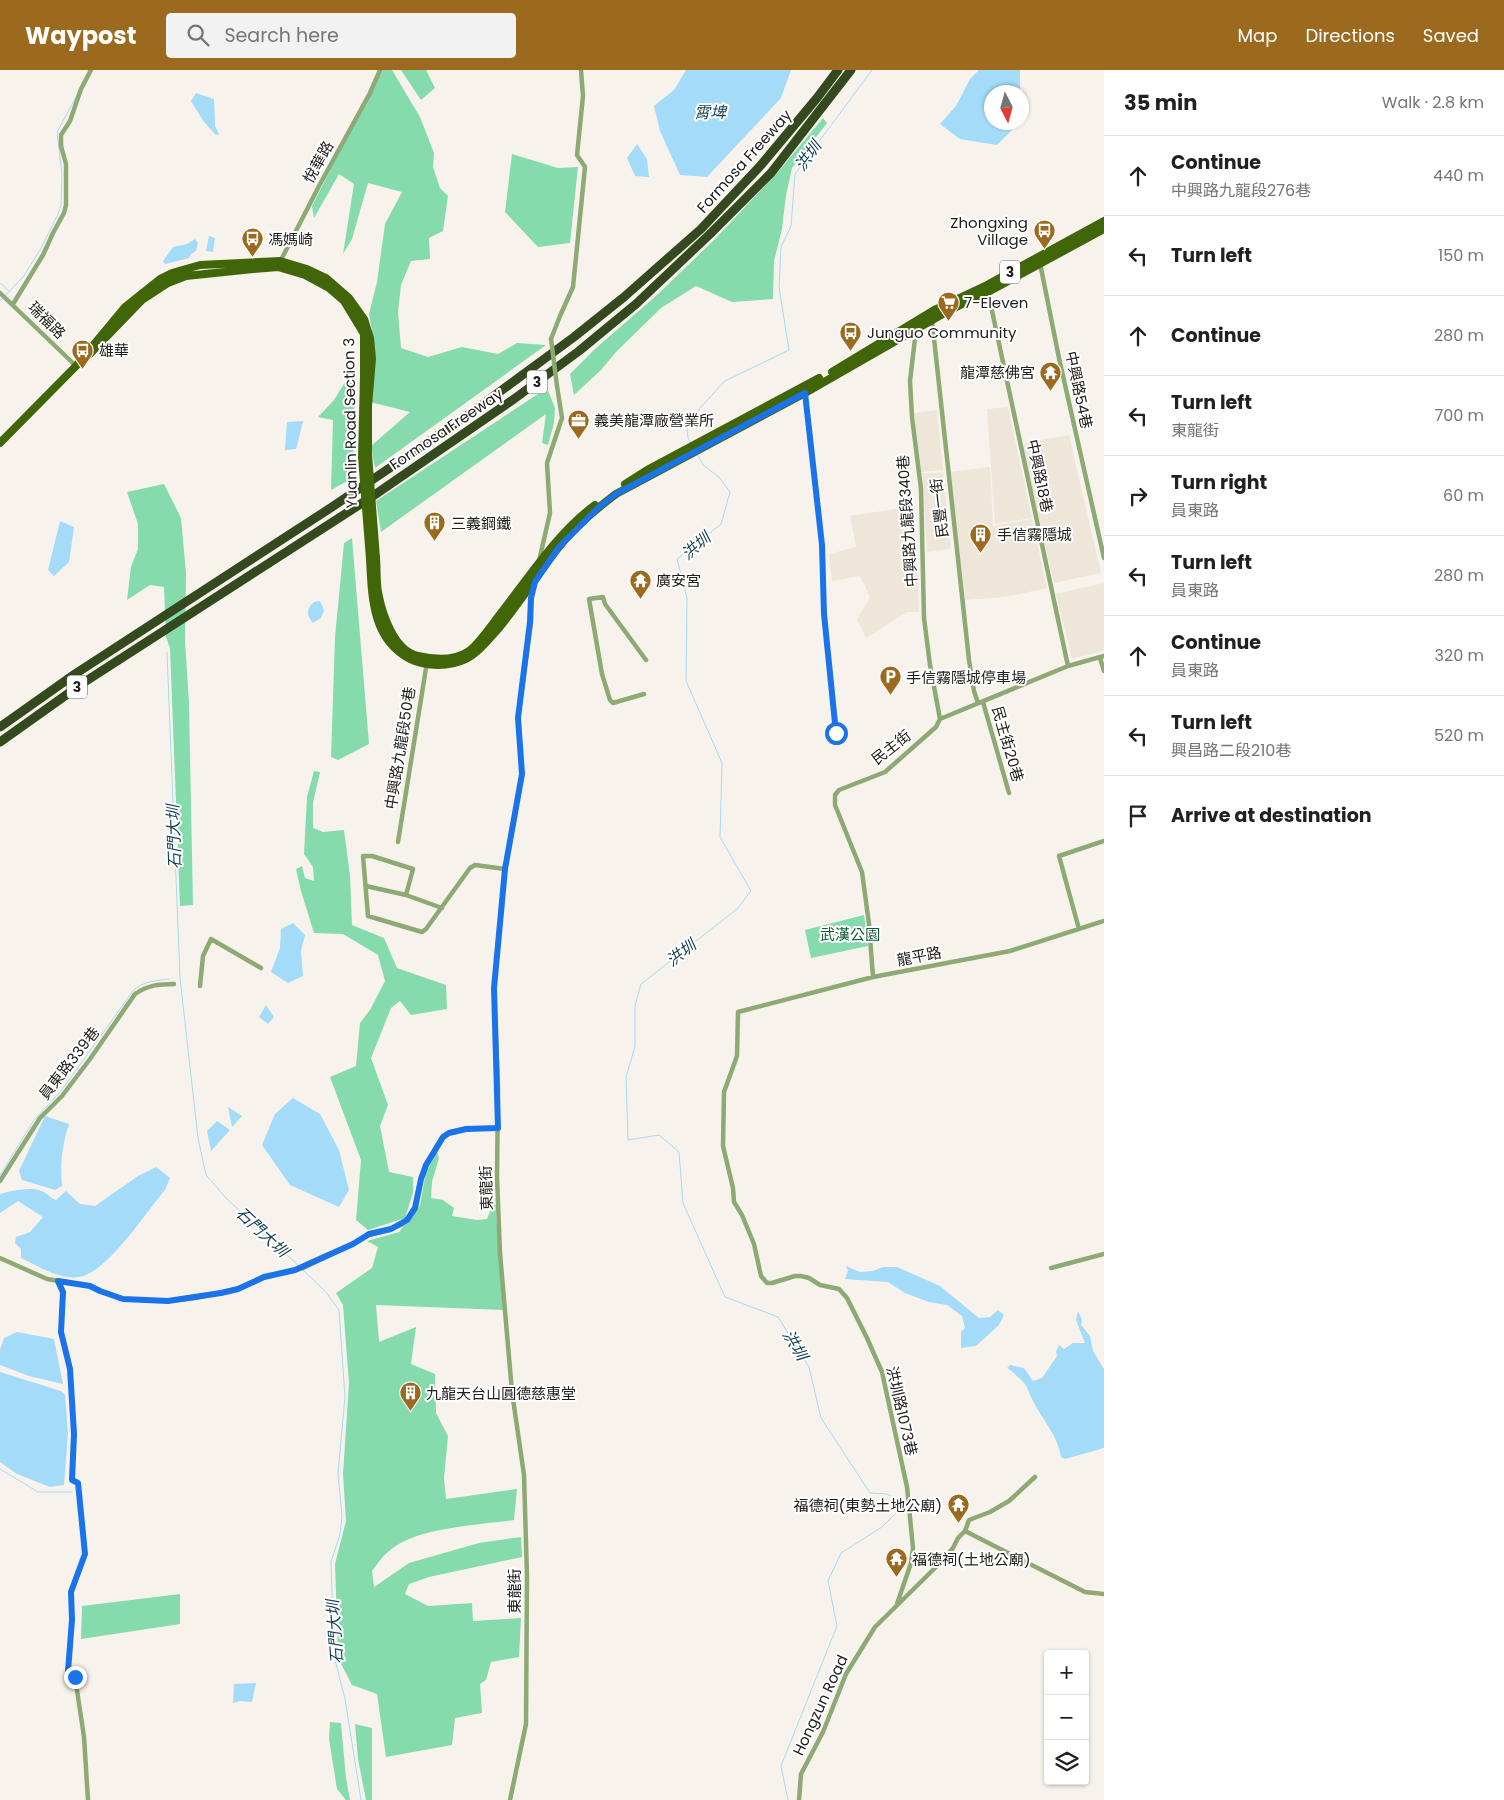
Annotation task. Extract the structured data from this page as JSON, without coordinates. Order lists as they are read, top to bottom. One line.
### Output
{"streets":{"highway":["Formosa Freeway","3"],"main road":["Yuanlin Road Section 3"],"street":["悅華路","瑞福路","中興路54巷","中興路18巷","民豐一街","中興路九龍段340巷","民主街20巷","民主街","中興路九龍段50巷","龍平路","員東路339巷","東龍街","洪圳路1073巷","Hongzun Road"]},"crossings":[["悅華路","Yuanlin Road Section 3"],["3","中興路54巷"],["3","Yuanlin Road Section 3"],["3","中興路18巷"],["3","民豐一街"],["3","中興路九龍段340巷"],["3","中興路九龍段50巷"],["3","東龍街"],["瑞福路","Yuanlin Road Section 3"],["Yuanlin Road Section 3","中興路九龍段50巷"],["中興路18巷","民主街"],["民豐一街","民主街20巷"],["民豐一街","民主街"],["中興路九龍段340巷","民主街"],["民主街20巷","民主街"],["民主街","龍平路"],["龍平路","洪圳路1073巷"],["洪圳路1073巷","Hongzun Road"]],"water":["霄埤","洪圳","石門大圳"],"parks":["武漢公園"],"places":{"bus stop":["Zhongxing Village","馮媽崎","Junguo Community","雄華"],"supermarket":["7-Eleven"],"temple":["龍潭慈佛宮","廣安宮","福德祠(東勢土地公廟)","福德祠(土地公廟)"],"office":["義美龍潭廠營業所"],"building":["三義鋼鐵","手信霧隱城","九龍天台山圓德慈惠堂"],"parking":["手信霧隱城停車場"]},"north":"bottom","page":{"header":"Waypost","search":"Search here","nav":["Map","Directions","Saved"],"heading":["35 min","Walk · 2.8 km"],"list":[["Continue","中興路九龍段276巷","440 m"],["Turn left","150 m"],["Continue","280 m"],["Turn left","東龍街","700 m"],["Turn right","員東路","60 m"],["Turn left","員東路","280 m"],["Continue","員東路","320 m"],["Turn left","興昌路二段210巷","520 m"],"Arrive at destination"],"map_buttons":["+","−"]}}
